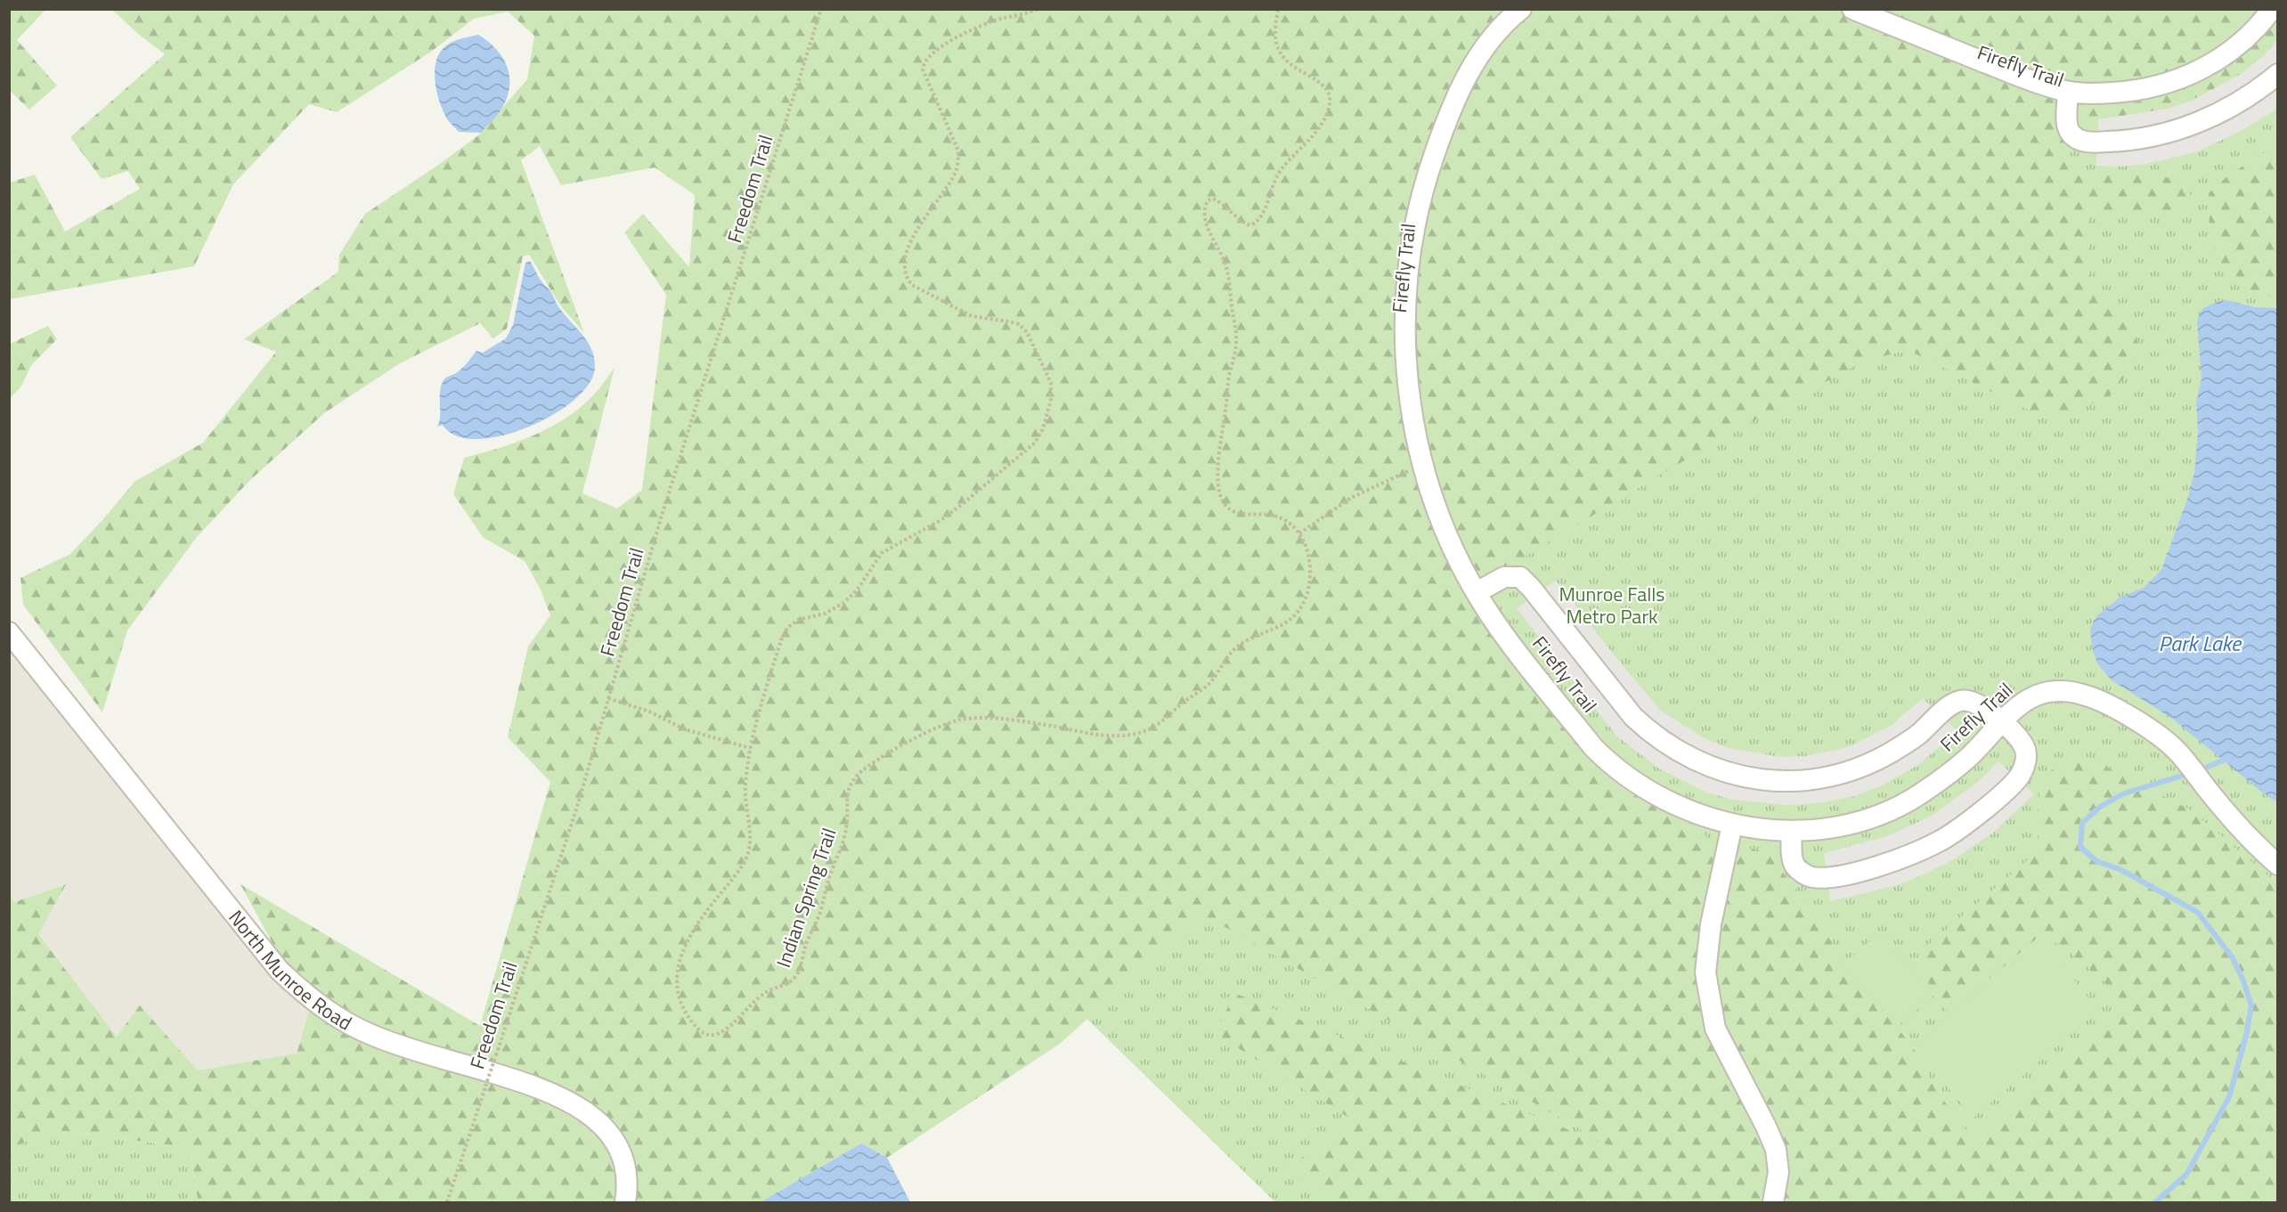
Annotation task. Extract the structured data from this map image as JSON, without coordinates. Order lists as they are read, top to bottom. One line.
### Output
{"streets":{"street":["North Munroe Road"],"path":["Freedom Trail","Indian Spring Trail"]},"water":["Park Lake"],"parks":["Munroe Falls Metro Park"]}
